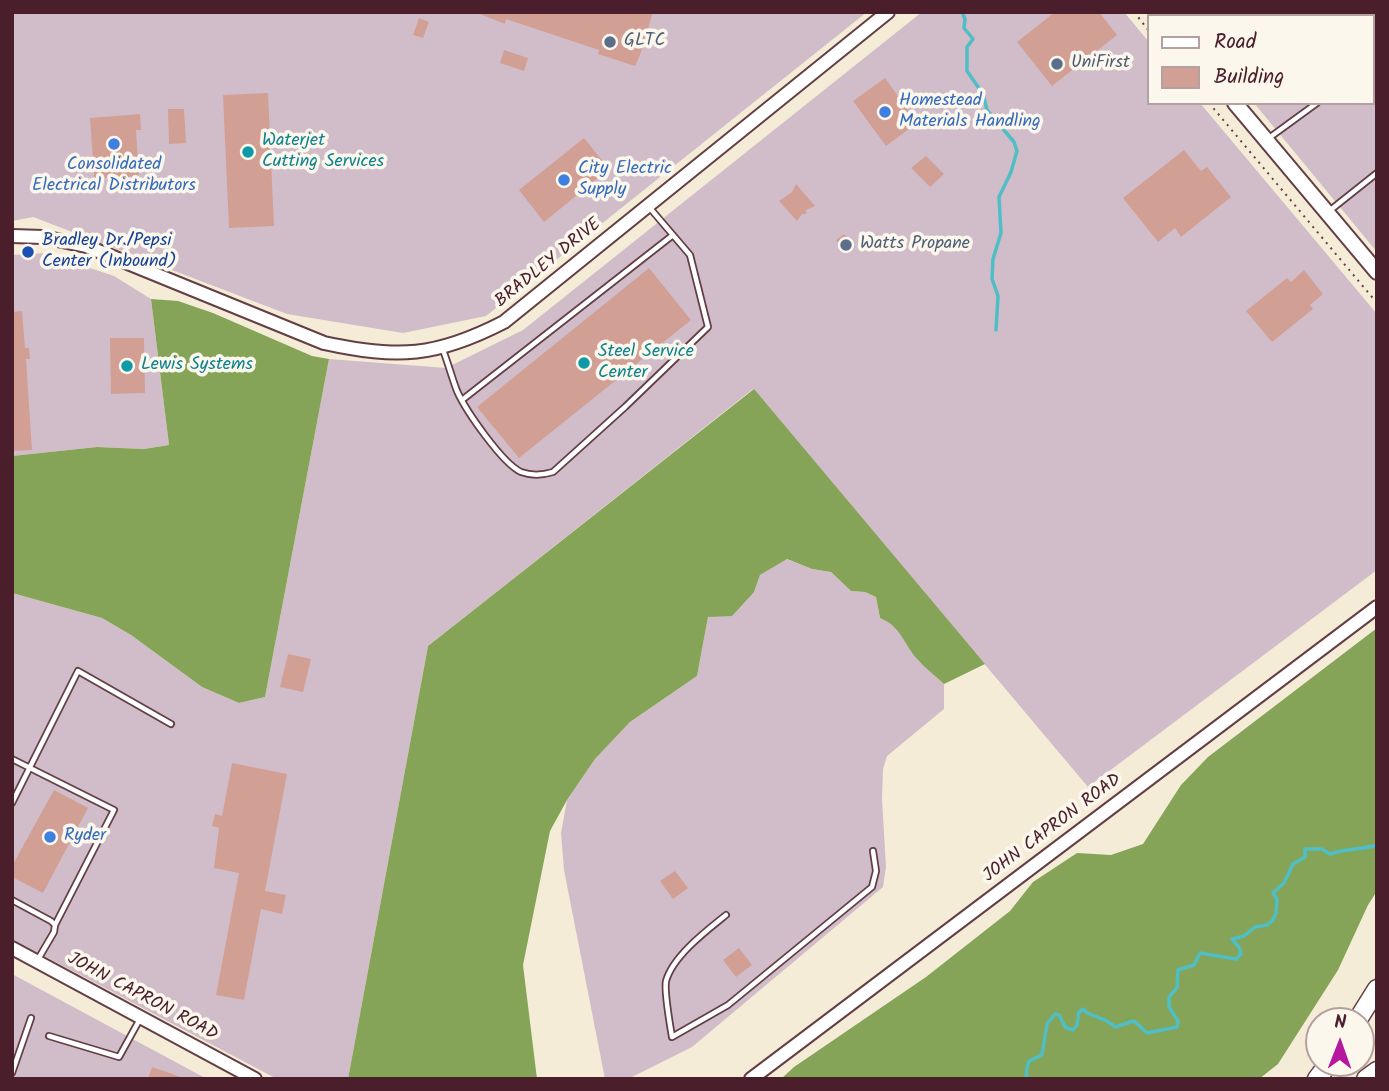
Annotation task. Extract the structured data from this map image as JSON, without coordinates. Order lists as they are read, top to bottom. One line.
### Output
{"streets":{"street":["BRADLEY DRIVE","JOHN CAPRON ROAD"]},"places":["GLTC","UniFirst","Homestead Materials Handling","Consolidated Electrical Distributors","Waterjet Cutting Services","City Electric Supply","Watts Propane","Bradley Dr./Pepsi Center (Inbound)","Steel Service Center","Lewis Systems","Ryder"],"legend":["Road","Building"],"north":"top"}
